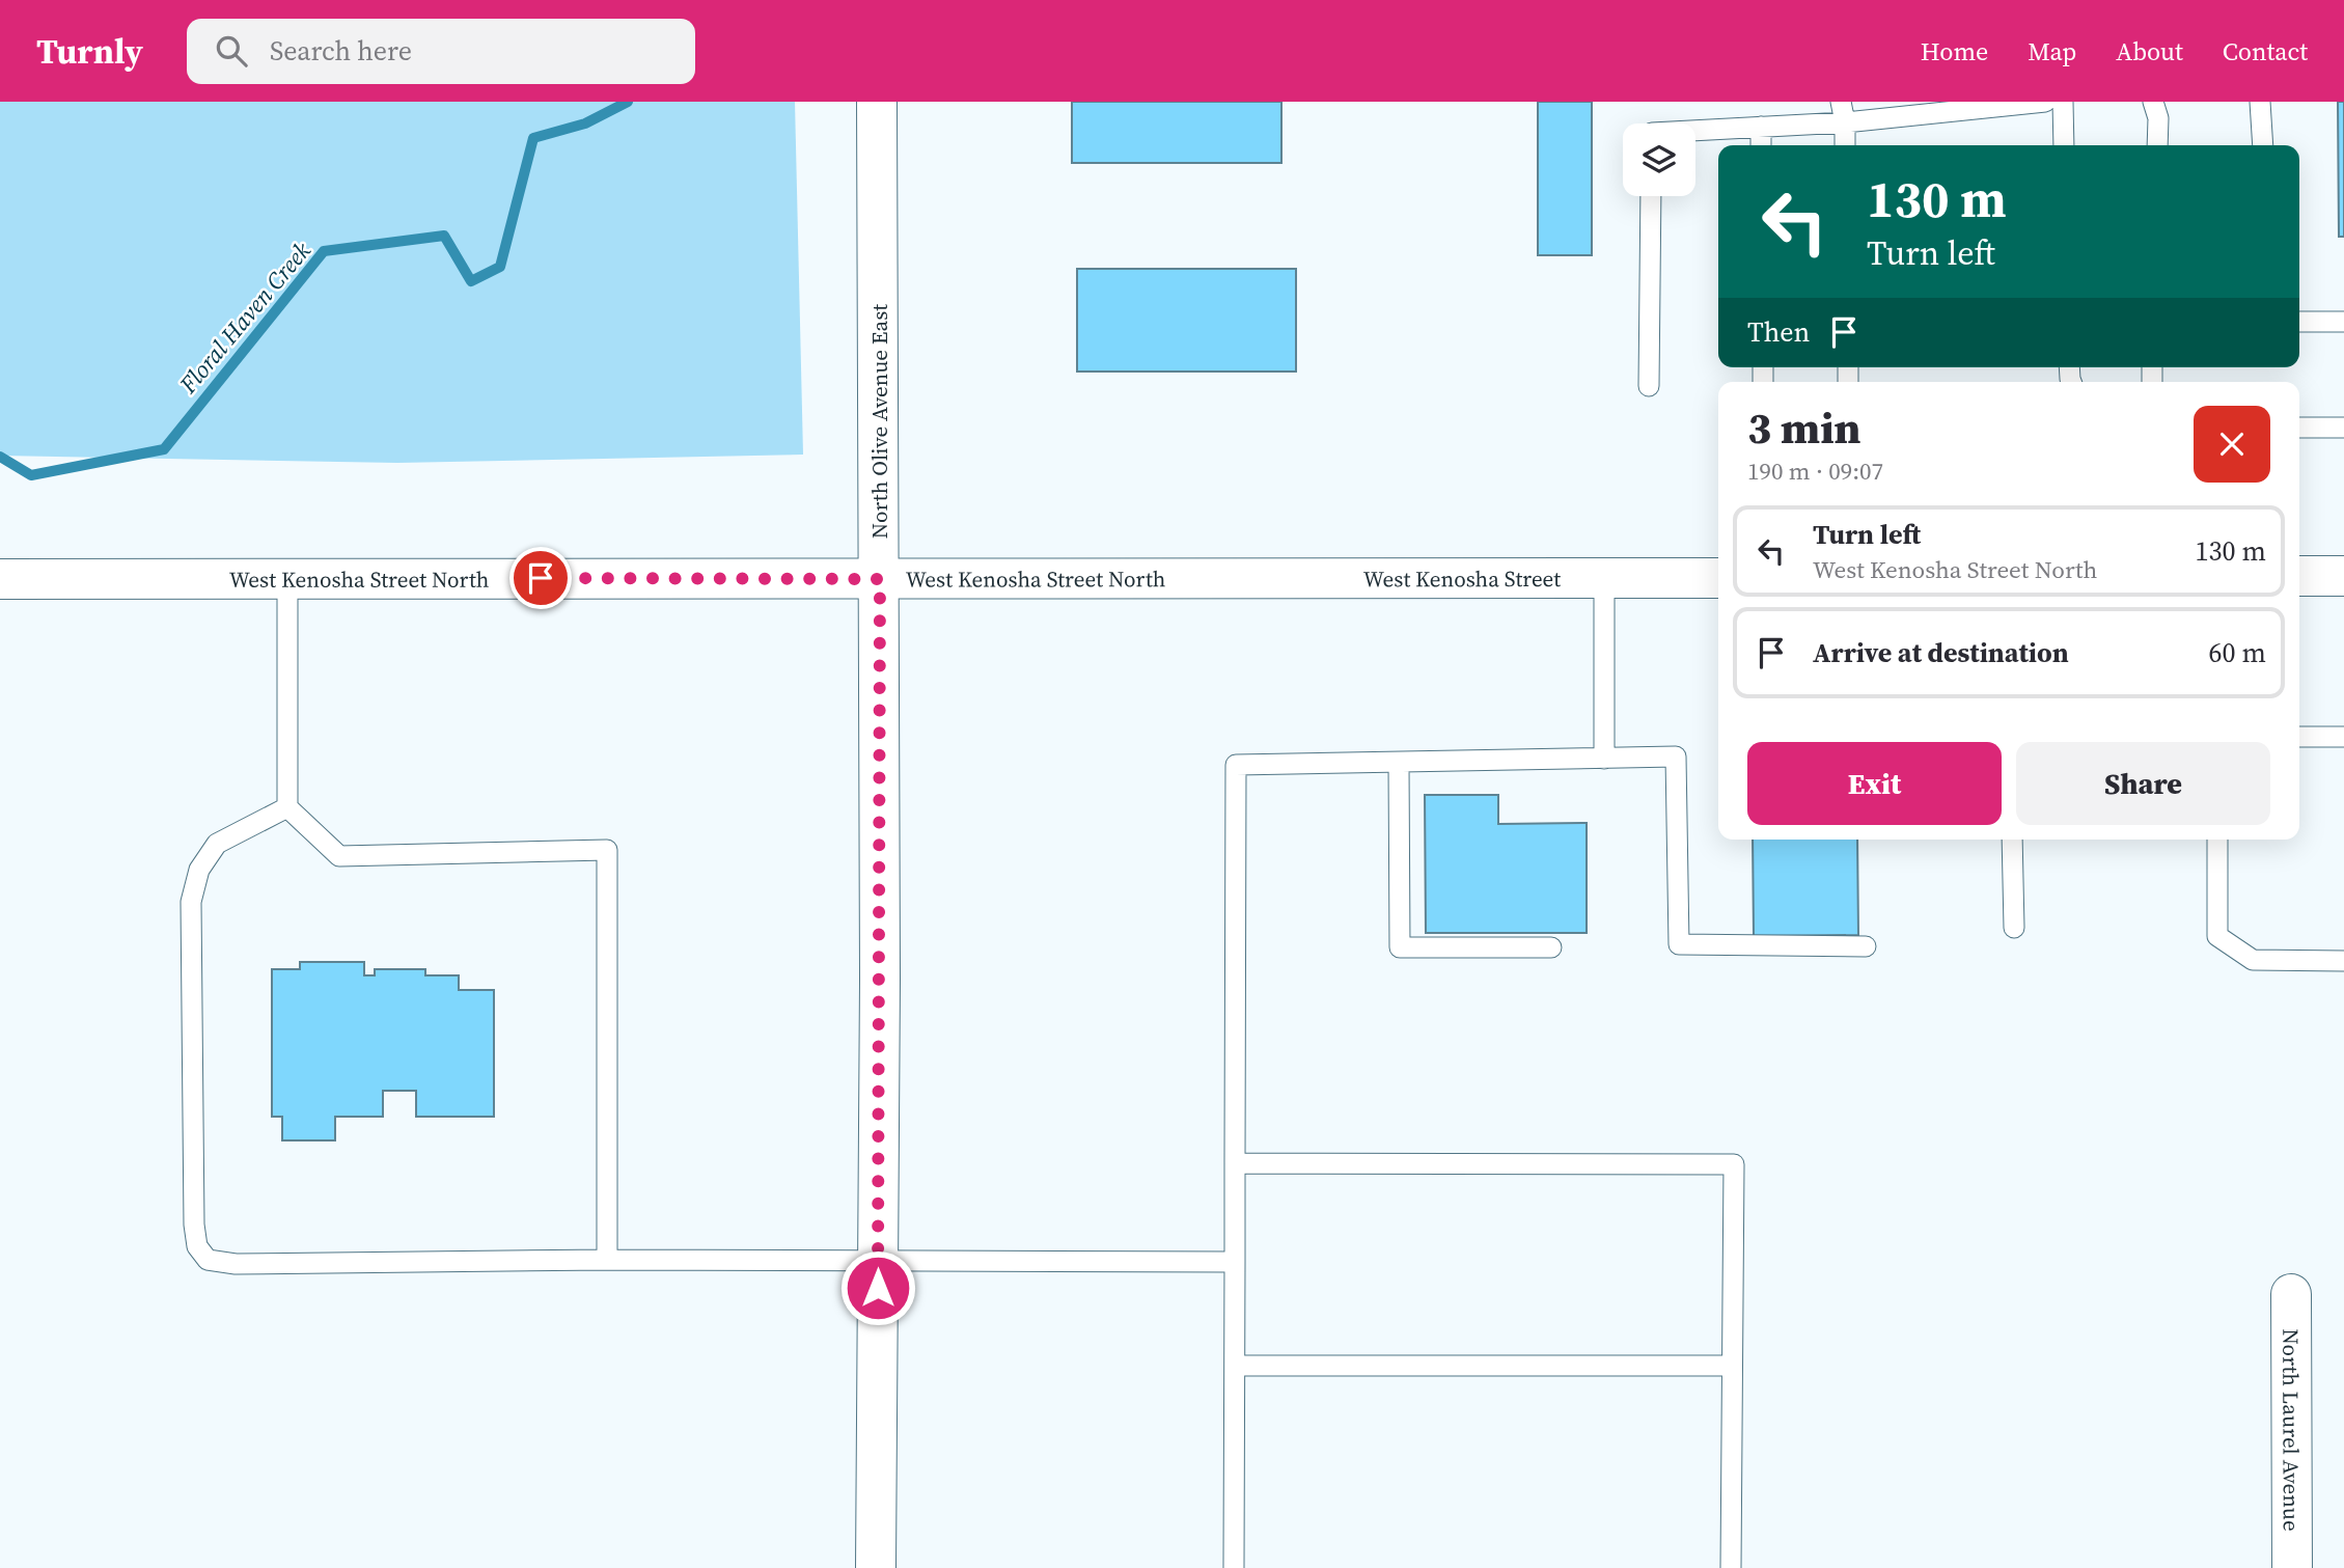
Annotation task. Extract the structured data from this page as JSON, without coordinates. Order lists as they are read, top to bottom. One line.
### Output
{"streets":{"main road":["North Olive Avenue East","West Kenosha Street North","West Kenosha Street","North Laurel Avenue"]},"crossings":[["North Olive Avenue East","West Kenosha Street North"],["West Kenosha Street North","West Kenosha Street"]],"water":["Floral Haven Creek"],"page":{"header":"Turnly","search":"Search here","nav":["Home","Map","About","Contact"],"turn":["130 m","Turn left"],"then":"Then","heading":["3 min","190 m · 09:07"],"list":[{"name":"Turn left","note":"West Kenosha Street North","value":"130 m"},{"name":"Arrive at destination","value":"60 m"}],"buttons":["Exit","Share"]}}
